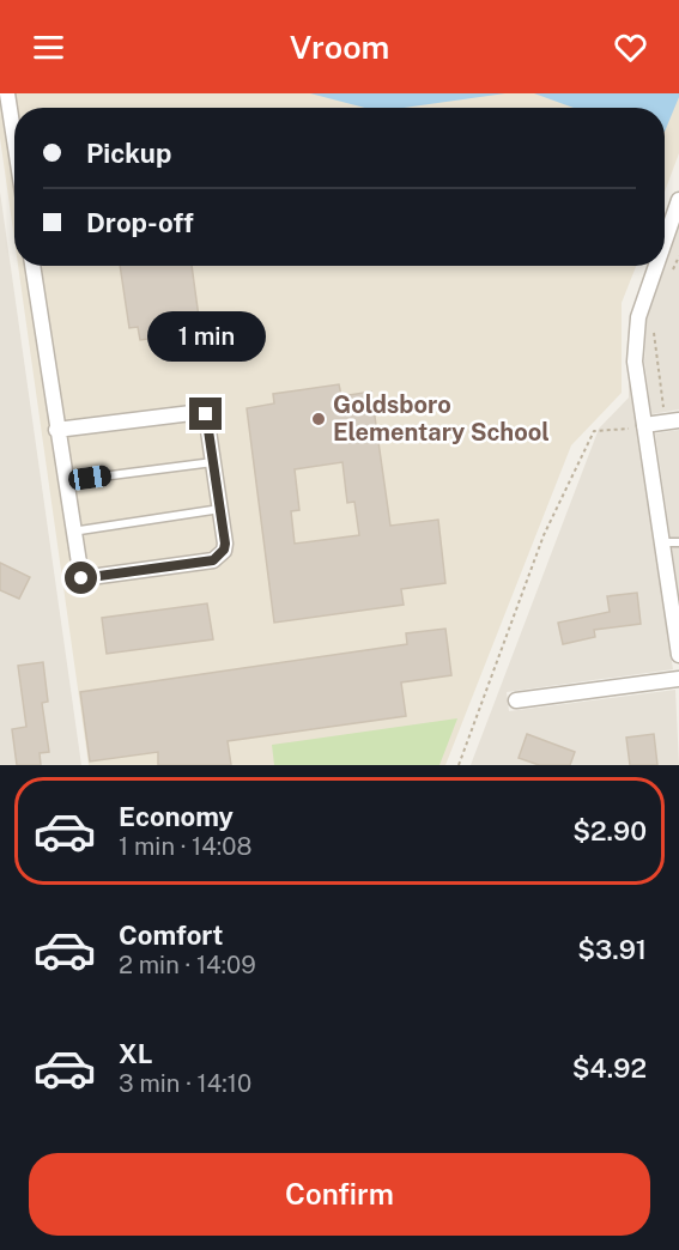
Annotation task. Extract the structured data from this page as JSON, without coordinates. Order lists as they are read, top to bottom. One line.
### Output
{"places":["Goldsboro Elementary School"],"page":{"header":"Vroom","banner":["Pickup","Drop-off"],"bubble":"1 min","list":[{"name":"Economy","note":"1 min · 14:08","value":"$2.90"},{"name":"Comfort","note":"2 min · 14:09","value":"$3.91"},{"name":"XL","note":"3 min · 14:10","value":"$4.92"}],"buttons":"Confirm"}}
